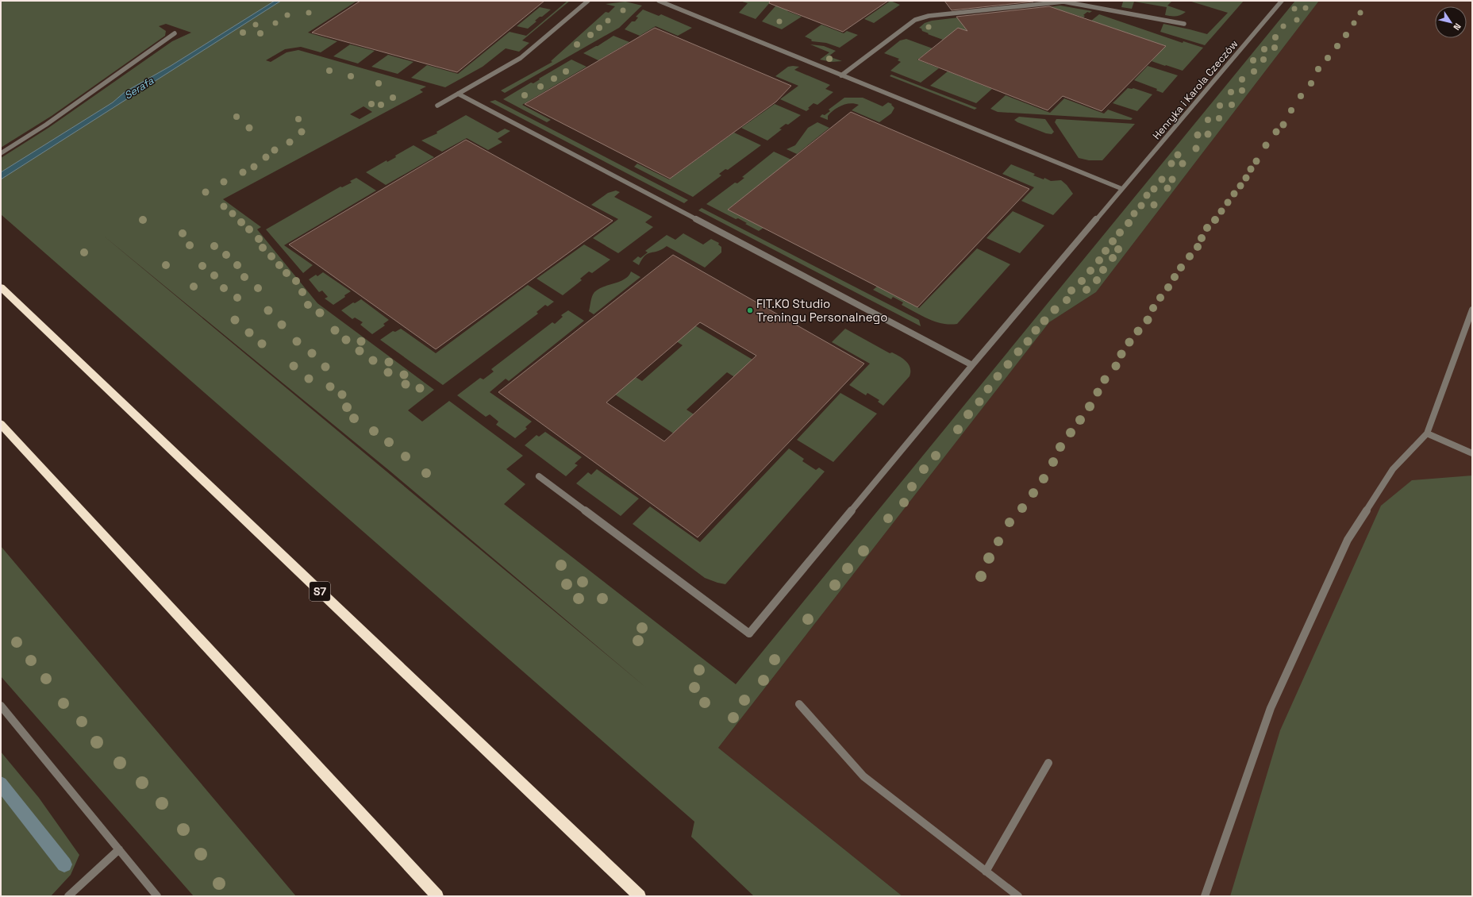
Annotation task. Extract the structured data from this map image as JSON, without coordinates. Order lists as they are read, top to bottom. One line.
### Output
{"streets":{"highway":["S7"],"street":["Henryka i Karola Czeczów"]},"water":["Serafa"],"places":["FIT.KO Studio Treningu Personalnego"],"north":"bottom right"}
